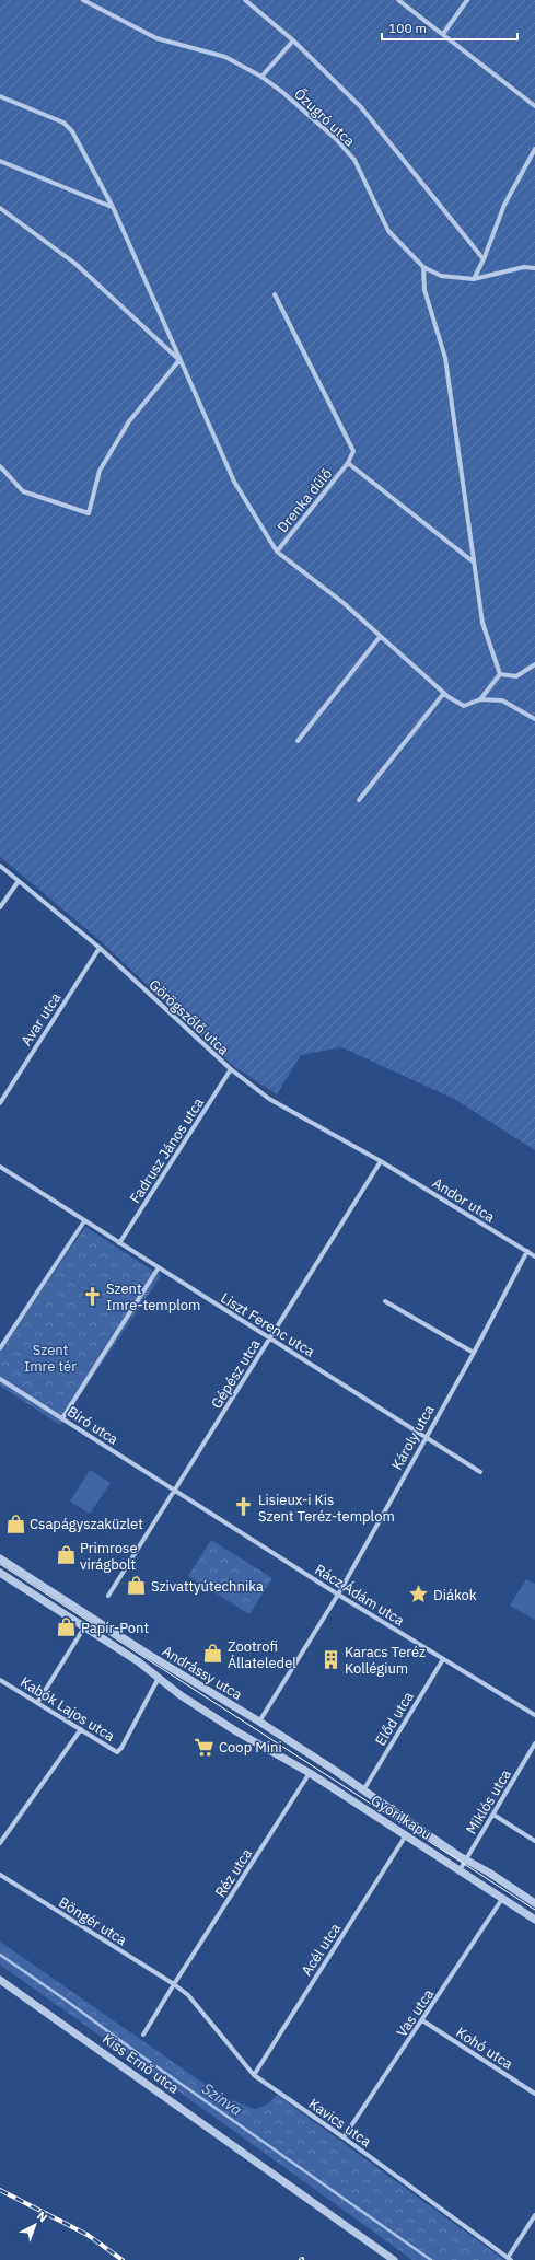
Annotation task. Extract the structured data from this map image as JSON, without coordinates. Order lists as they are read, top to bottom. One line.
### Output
{"streets":{"street":["Őzugró utca","Drenka dűlő","Görögszőlő utca","Avar utca","Fadrusz János utca","Andor utca","Liszt Ferenc utca","Gépész utca","Bíró utca","Károly utca","Rácz Ádám utca","Andrássy utca","Kabók Lajos utca","Előd utca","Miklós utca","Győri kapu","Réz utca","Böngér utca","Acél utca","Vas utca","Kohó utca","Kiss Ernő utca","Kavics utca"]},"crossings":[["Görögszőlő utca","Avar utca"],["Görögszőlő utca","Fadrusz János utca"],["Görögszőlő utca","Andor utca"],["Görögszőlő utca","Gépész utca"],["Fadrusz János utca","Liszt Ferenc utca"],["Andor utca","Gépész utca"],["Andor utca","Károly utca"],["Liszt Ferenc utca","Gépész utca"],["Liszt Ferenc utca","Károly utca"],["Gépész utca","Bíró utca"],["Gépész utca","Rácz Ádám utca"],["Bíró utca","Rácz Ádám utca"],["Károly utca","Rácz Ádám utca"],["Károly utca","Andrássy utca"],["Károly utca","Győri kapu"],["Rácz Ádám utca","Előd utca"],["Andrássy utca","Kabók Lajos utca"],["Andrássy utca","Győri kapu"],["Előd utca","Győri kapu"],["Miklós utca","Győri kapu"],["Győri kapu","Réz utca"],["Győri kapu","Acél utca"],["Győri kapu","Vas utca"],["Réz utca","Böngér utca"],["Réz utca","Kavics utca"],["Böngér utca","Kavics utca"],["Acél utca","Kavics utca"],["Vas utca","Kohó utca"],["Vas utca","Kavics utca"]],"water":["Szinva"],"parks":["Szent Imre tér"],"places":{"church":["Szent Imre-templom","Lisieux-i Kis Szent Teréz-templom"],"shop":["Csapágyszaküzlet","Primrose virágbolt","Szivattyútechnika","Papír-Pont","Zootrofi Állateledel"],"place":["Diákok"],"building":["Karacs Teréz Kollégium"],"supermarket":["Coop Mini"]},"scale_bar":"100 m","north":"top right"}
